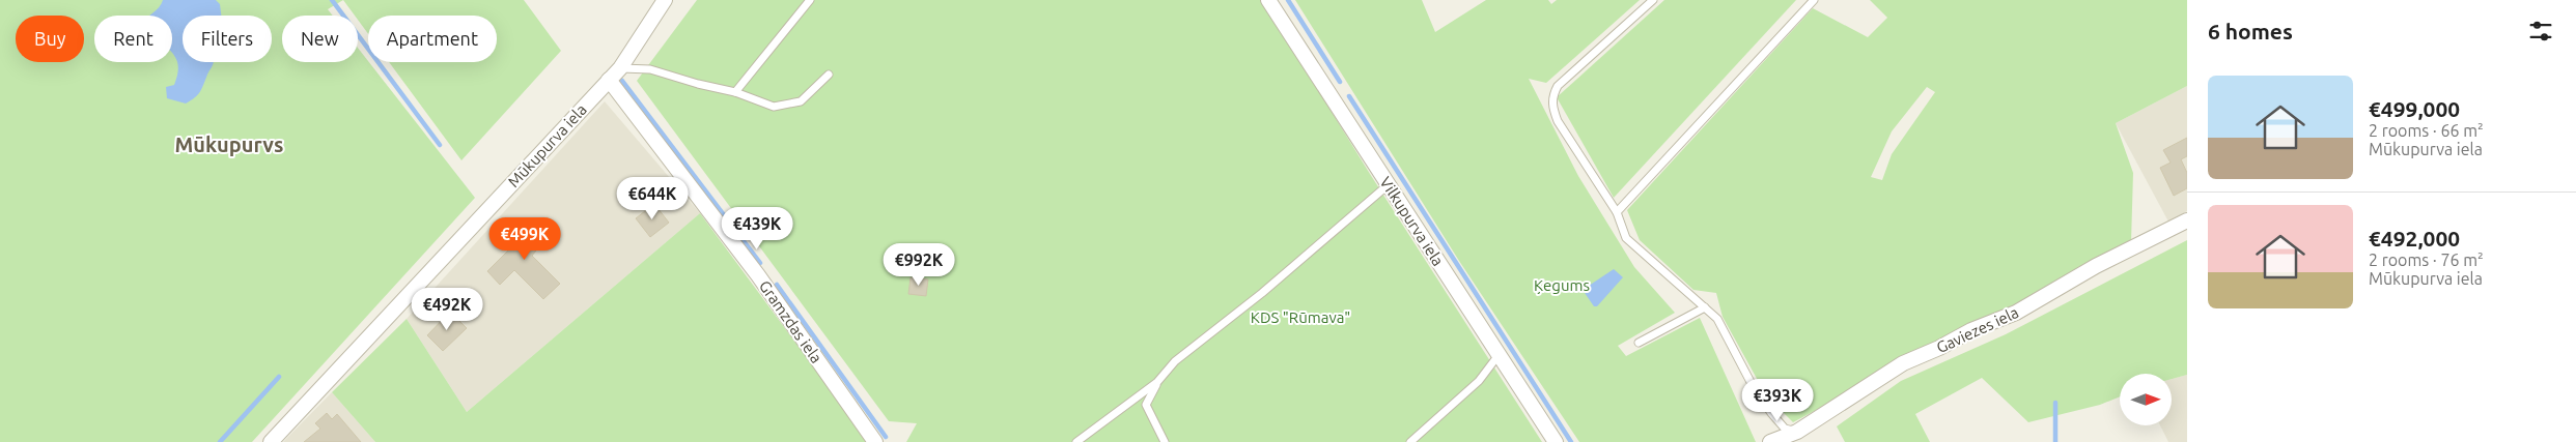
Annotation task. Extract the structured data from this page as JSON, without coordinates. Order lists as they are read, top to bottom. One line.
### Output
{"streets":{"street":["Mūkupurva iela","Vilkupurva iela","Gramzdas iela","Gaviezes iela"]},"crossings":[["Mūkupurva iela","Gramzdas iela"]],"districts":["Mūkupurvs"],"parks":["Ķegums","KDS \"Rūmava\""],"north":"right","page":{"heading":"6 homes","chip":["Buy","Rent","Filters","New","Apartment"],"list":[{"name":"€499,000","note":"2 rooms · 66 m² · Mūkupurva iela"},{"name":"€492,000","note":"2 rooms · 76 m² · Mūkupurva iela"}],"price":["€644K","€439K","€499K","€992K","€492K","€393K"]}}
